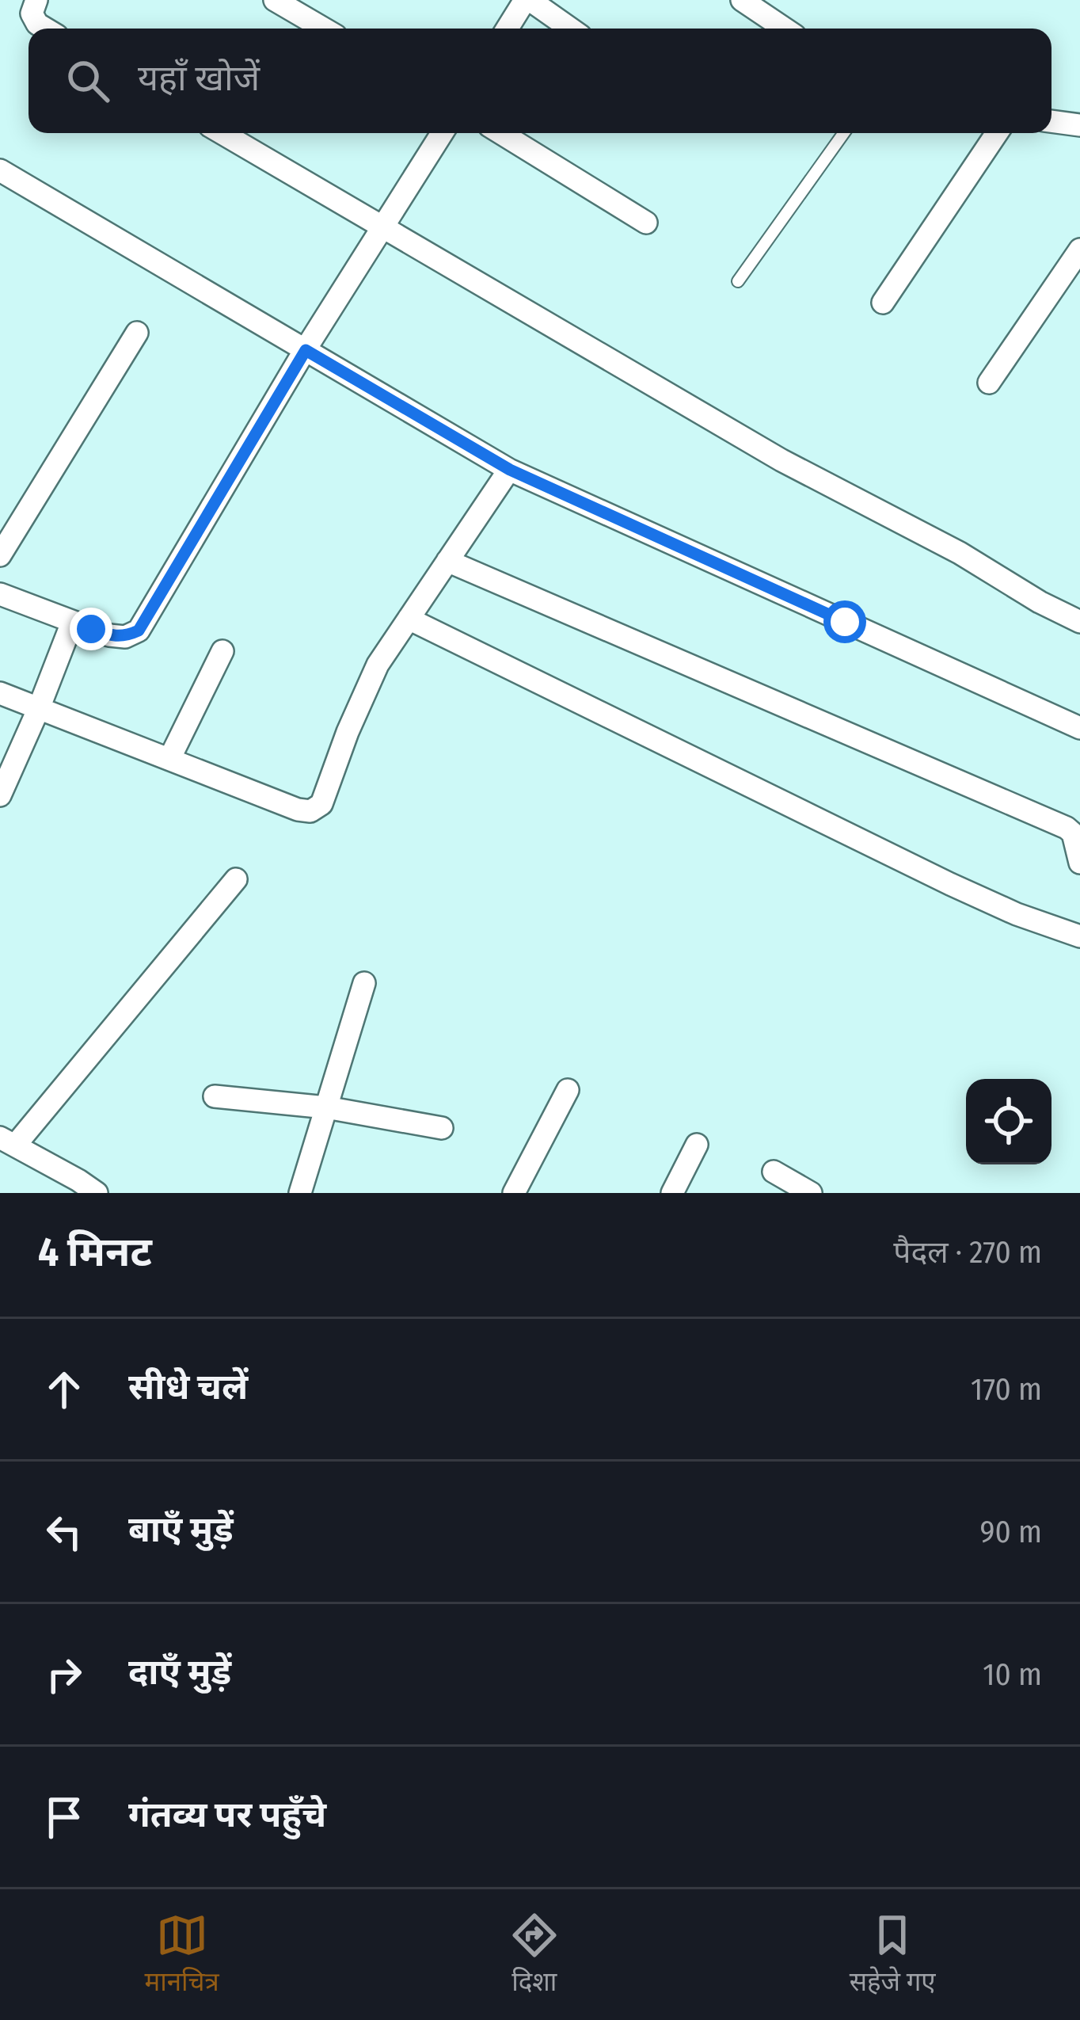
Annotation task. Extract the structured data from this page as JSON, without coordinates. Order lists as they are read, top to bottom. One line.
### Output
{"page":{"search":"यहाँ खोजें","heading":["4 मिनट","पैदल · 270 m"],"list":[["सीधे चलें","170 m"],["बाएँ मुड़ें","90 m"],["दाएँ मुड़ें","10 m"],"गंतव्य पर पहुँचे"],"nav":["मानचित्र","दिशा","सहेजे गए"]}}
